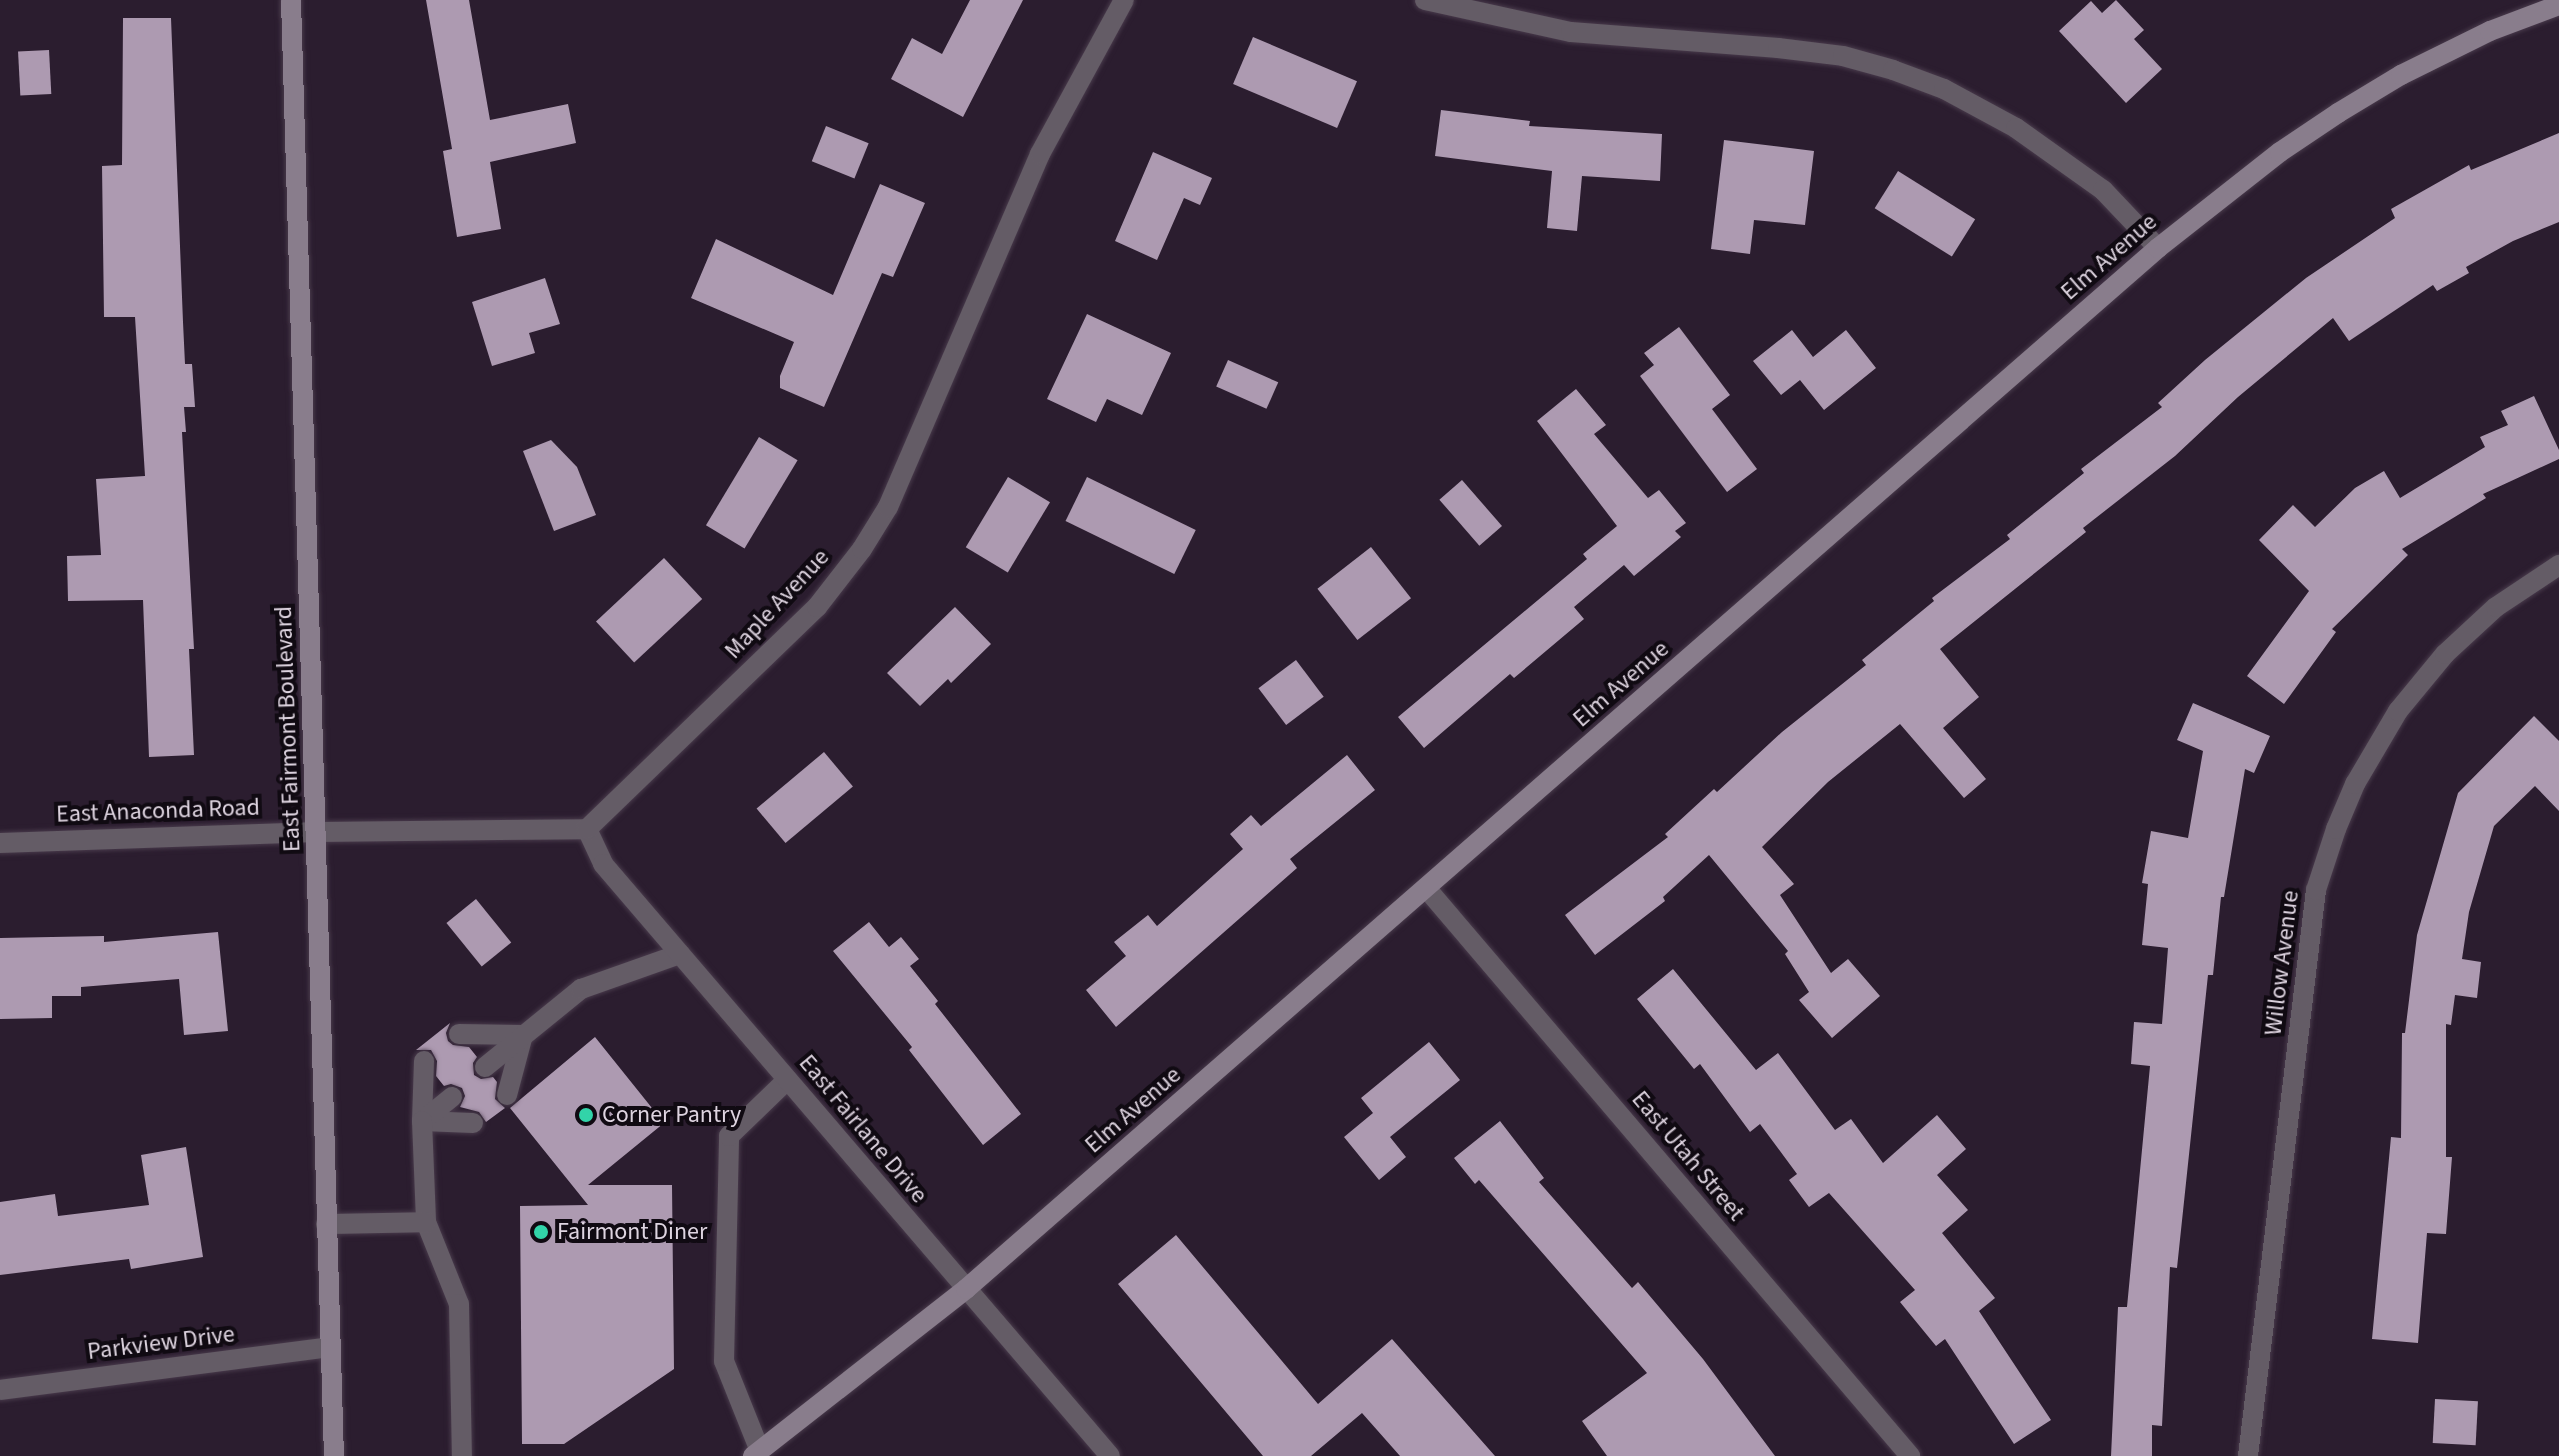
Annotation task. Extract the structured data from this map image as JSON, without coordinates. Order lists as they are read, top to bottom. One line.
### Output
{"streets":{"street":["Elm Avenue","Maple Avenue","East Fairmont Boulevard","East Anaconda Road","Willow Avenue","East Fairlane Drive","East Utah Street","Parkview Drive"]},"crossings":[["Elm Avenue","East Fairlane Drive"],["Elm Avenue","East Utah Street"],["Maple Avenue","East Fairlane Drive"],["East Fairmont Boulevard","East Anaconda Road"],["East Fairmont Boulevard","Parkview Drive"]],"places":["Corner Pantry","Fairmont Diner"]}
